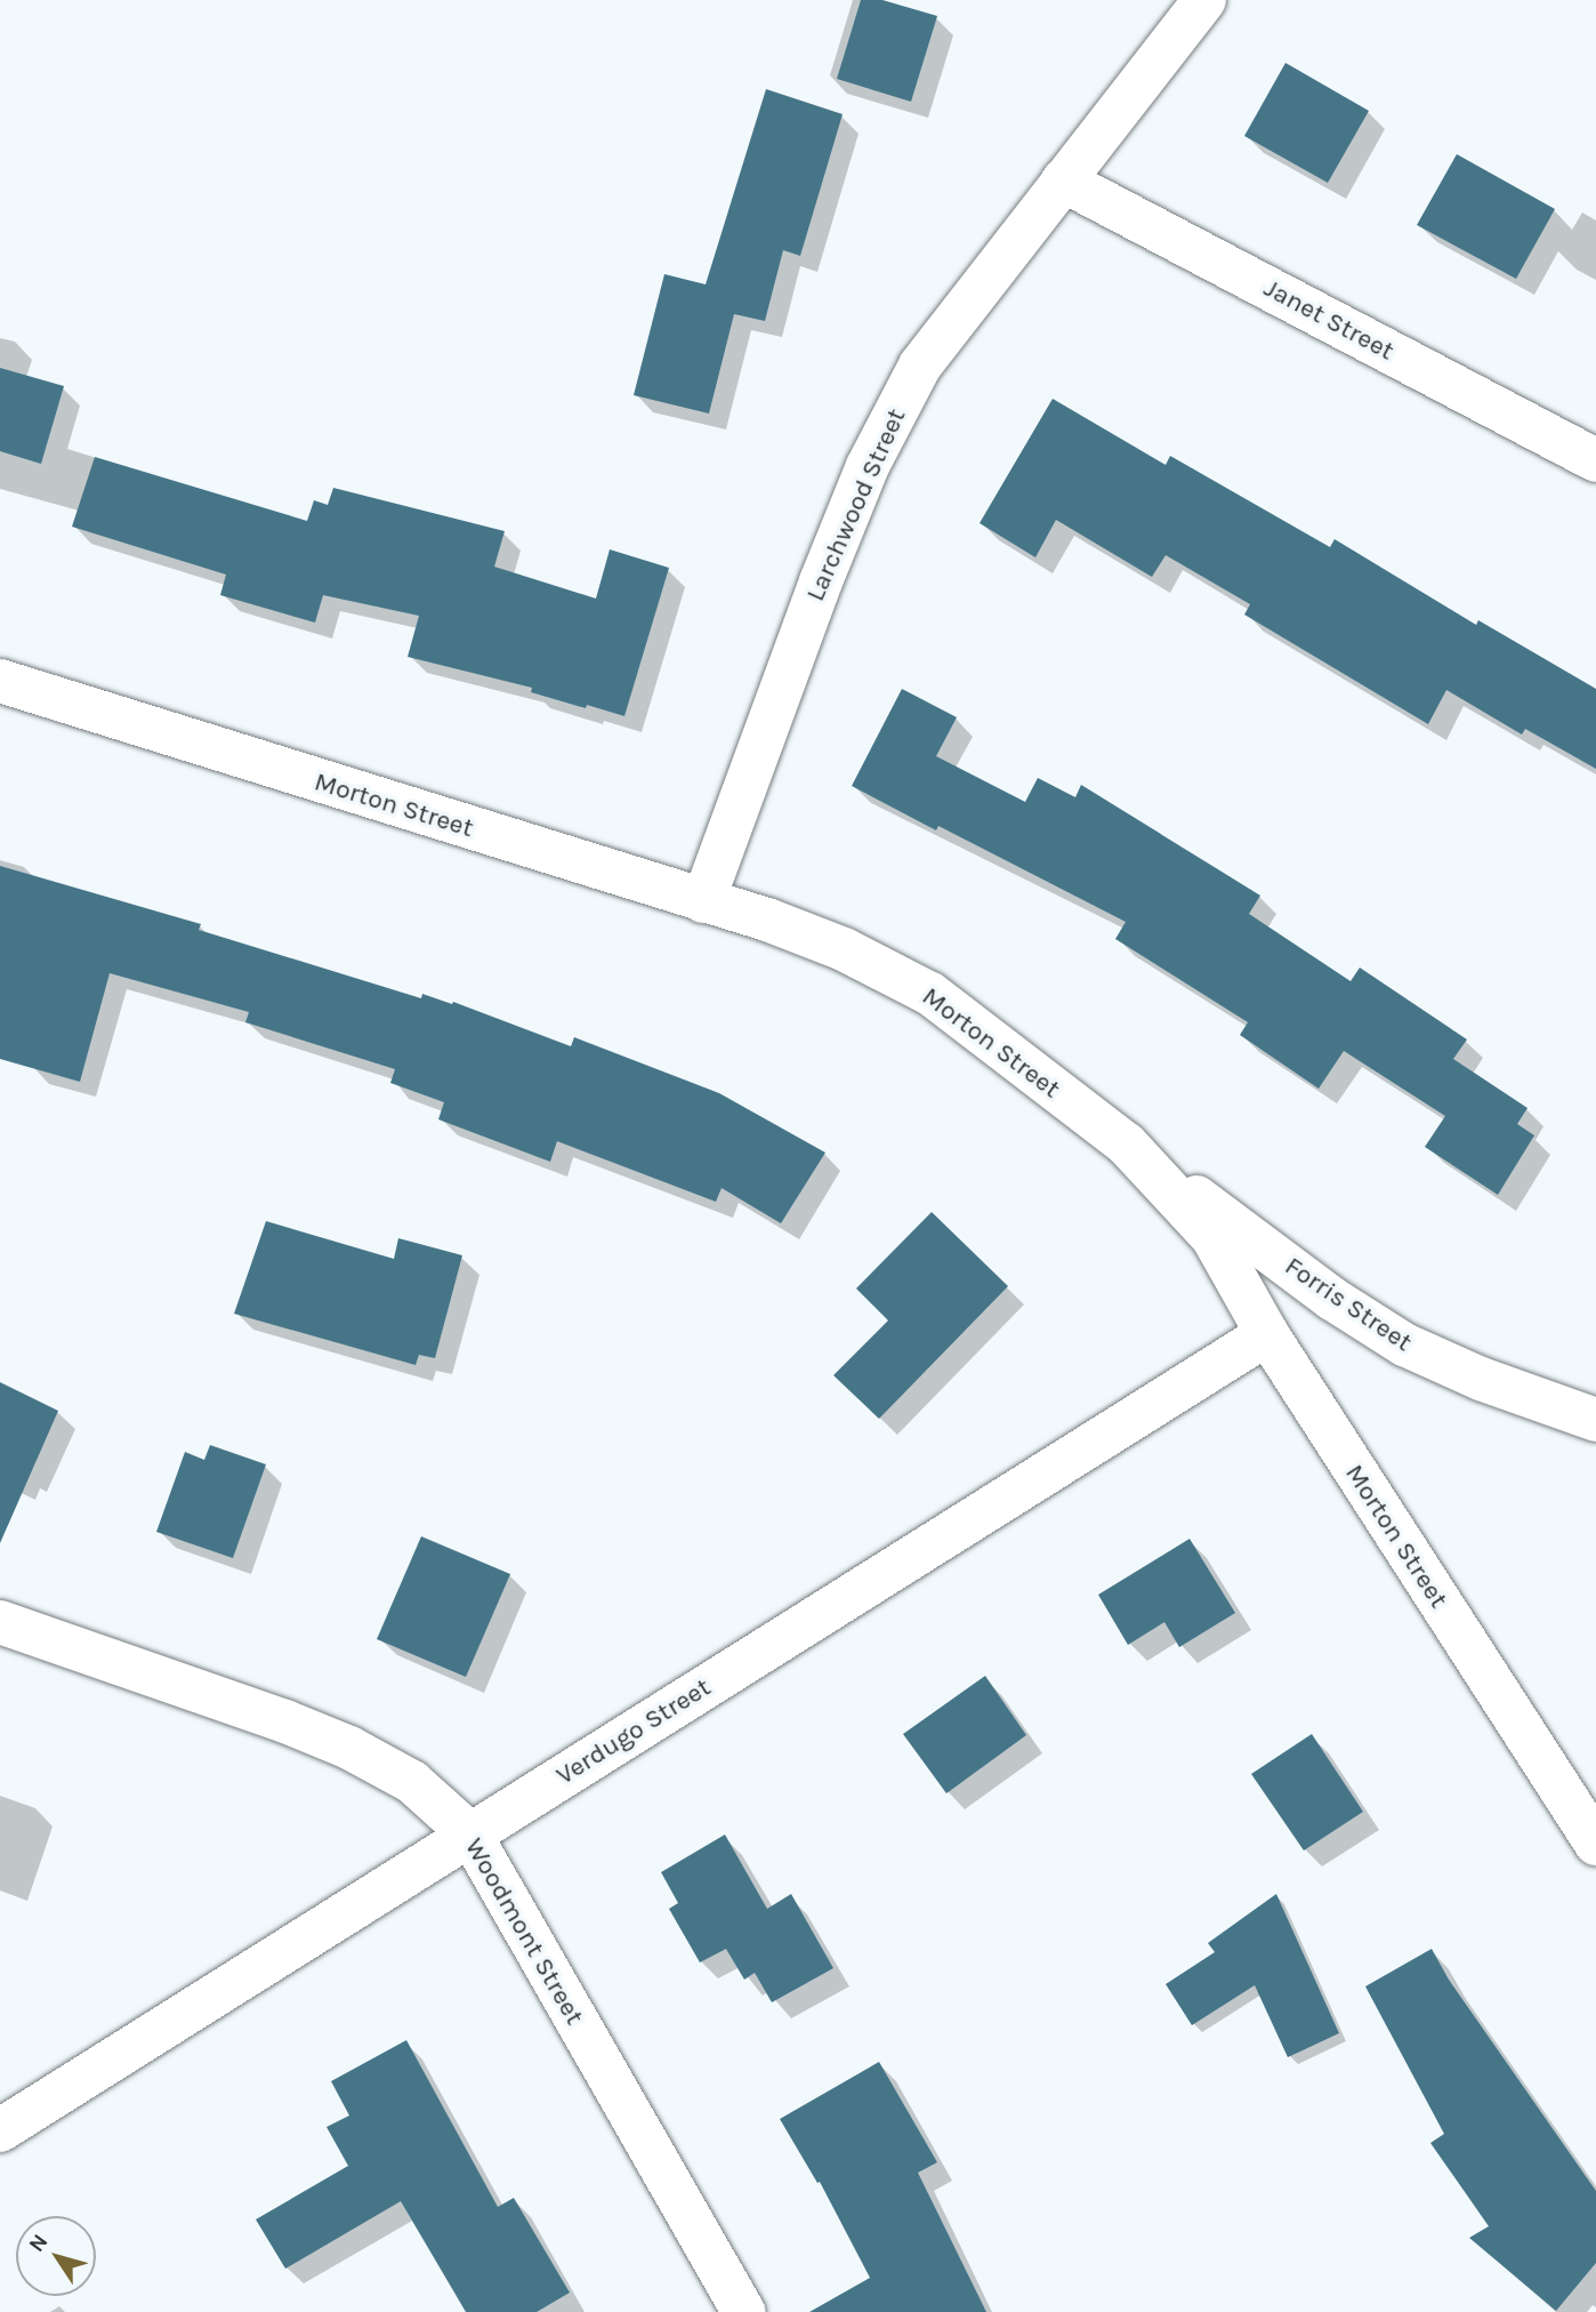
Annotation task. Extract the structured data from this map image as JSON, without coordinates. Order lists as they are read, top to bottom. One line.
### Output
{"streets":{"street":["Janet Street","Larchwood Street","Morton Street","Forris Street","Verdugo Street","Woodmont Street"]},"crossings":[["Janet Street","Larchwood Street"],["Larchwood Street","Morton Street"],["Morton Street","Forris Street"],["Morton Street","Verdugo Street"],["Verdugo Street","Woodmont Street"]],"north":"top left"}
